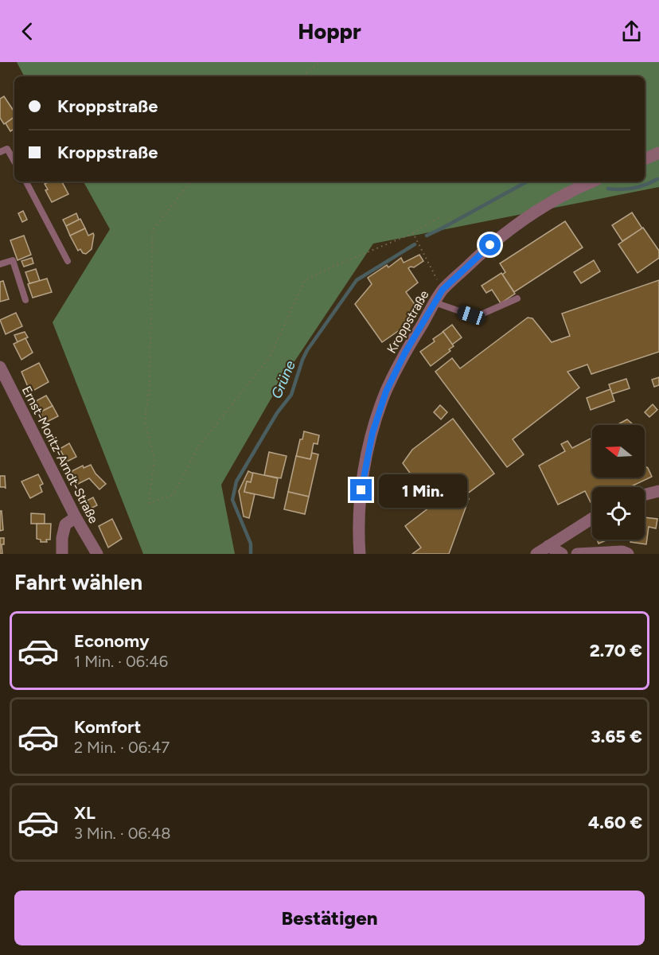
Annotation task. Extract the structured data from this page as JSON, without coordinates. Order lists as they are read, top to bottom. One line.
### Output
{"streets":{"street":["Kroppstraße","Ernst-Moritz-Arndt-Straße"]},"water":["Grüne"],"north":"left","page":{"header":"Hoppr","banner":["Kroppstraße","Kroppstraße"],"bubble":"1 Min.","heading":"Fahrt wählen","list":[{"name":"Economy","note":"1 Min. · 06:46","value":"2.70 €"},{"name":"Komfort","note":"2 Min. · 06:47","value":"3.65 €"},{"name":"XL","note":"3 Min. · 06:48","value":"4.60 €"}],"buttons":"Bestätigen"}}
